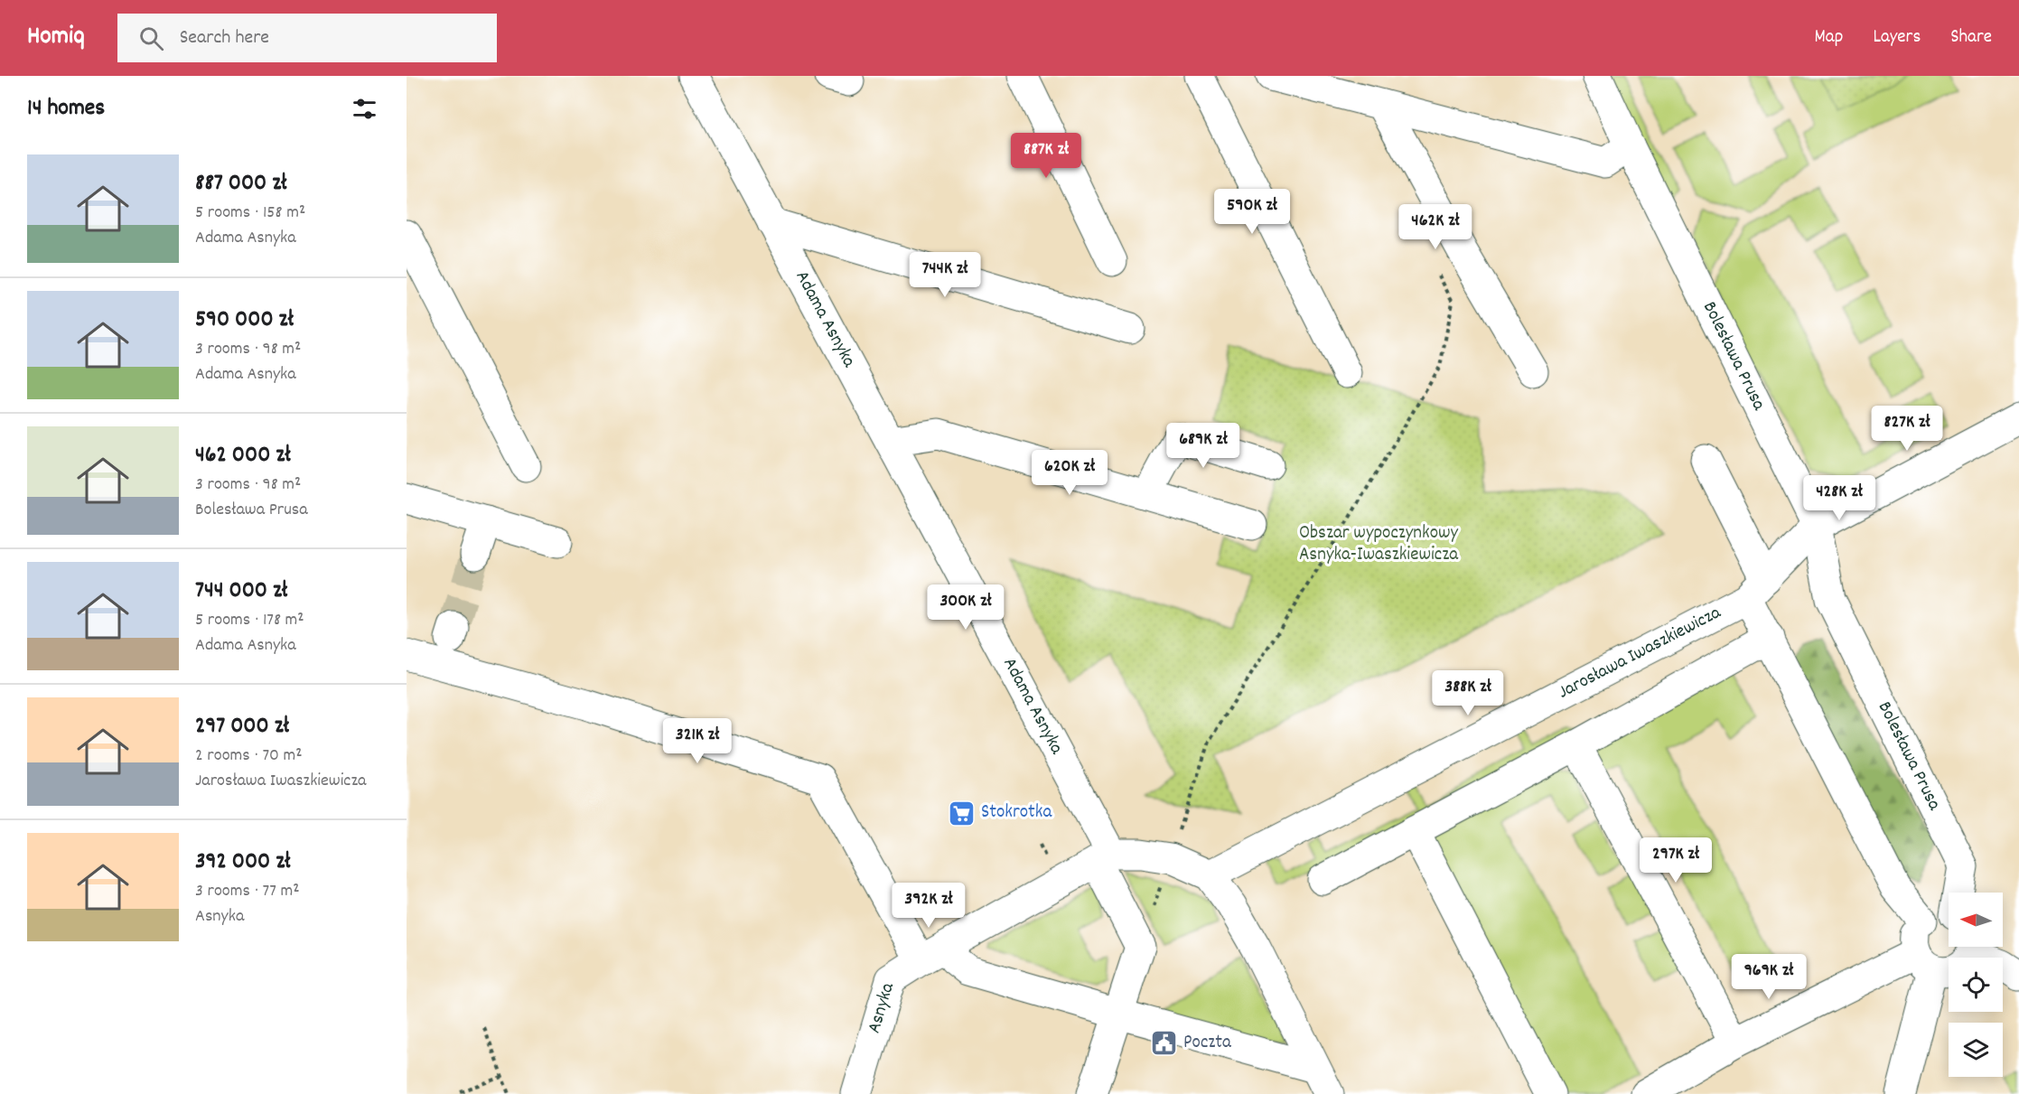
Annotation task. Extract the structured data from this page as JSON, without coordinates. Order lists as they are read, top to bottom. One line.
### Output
{"streets":{"street":["Adama Asnyka","Bolesława Prusa","Jarosława Iwaszkiewicza","Asnyka"]},"crossings":[["Adama Asnyka","Asnyka"],["Bolesława Prusa","Jarosława Iwaszkiewicza"]],"parks":["Obszar wypoczynkowy Asnyka-Iwaszkiewicza"],"places":{"supermarket":["Stokrotka"],"public building":["Poczta"]},"north":"left","page":{"header":"Homiq","search":"Search here","nav":["Map","Layers","Share"],"heading":"14 homes","price":["887K zł","590K zł","462K zł","744K zł","827K zł","689K zł","620K zł","428K zł","300K zł","388K zł","321K zł","297K zł","392K zł","969K zł"],"list":[{"name":"887 000 zł","note":"5 rooms · 158 m² · Adama Asnyka"},{"name":"590 000 zł","note":"3 rooms · 98 m² · Adama Asnyka"},{"name":"462 000 zł","note":"3 rooms · 98 m² · Bolesława Prusa"},{"name":"744 000 zł","note":"5 rooms · 178 m² · Adama Asnyka"},{"name":"297 000 zł","note":"2 rooms · 70 m² · Jarosława Iwaszkiewicza"},{"name":"392 000 zł","note":"3 rooms · 77 m² · Asnyka"}]}}
